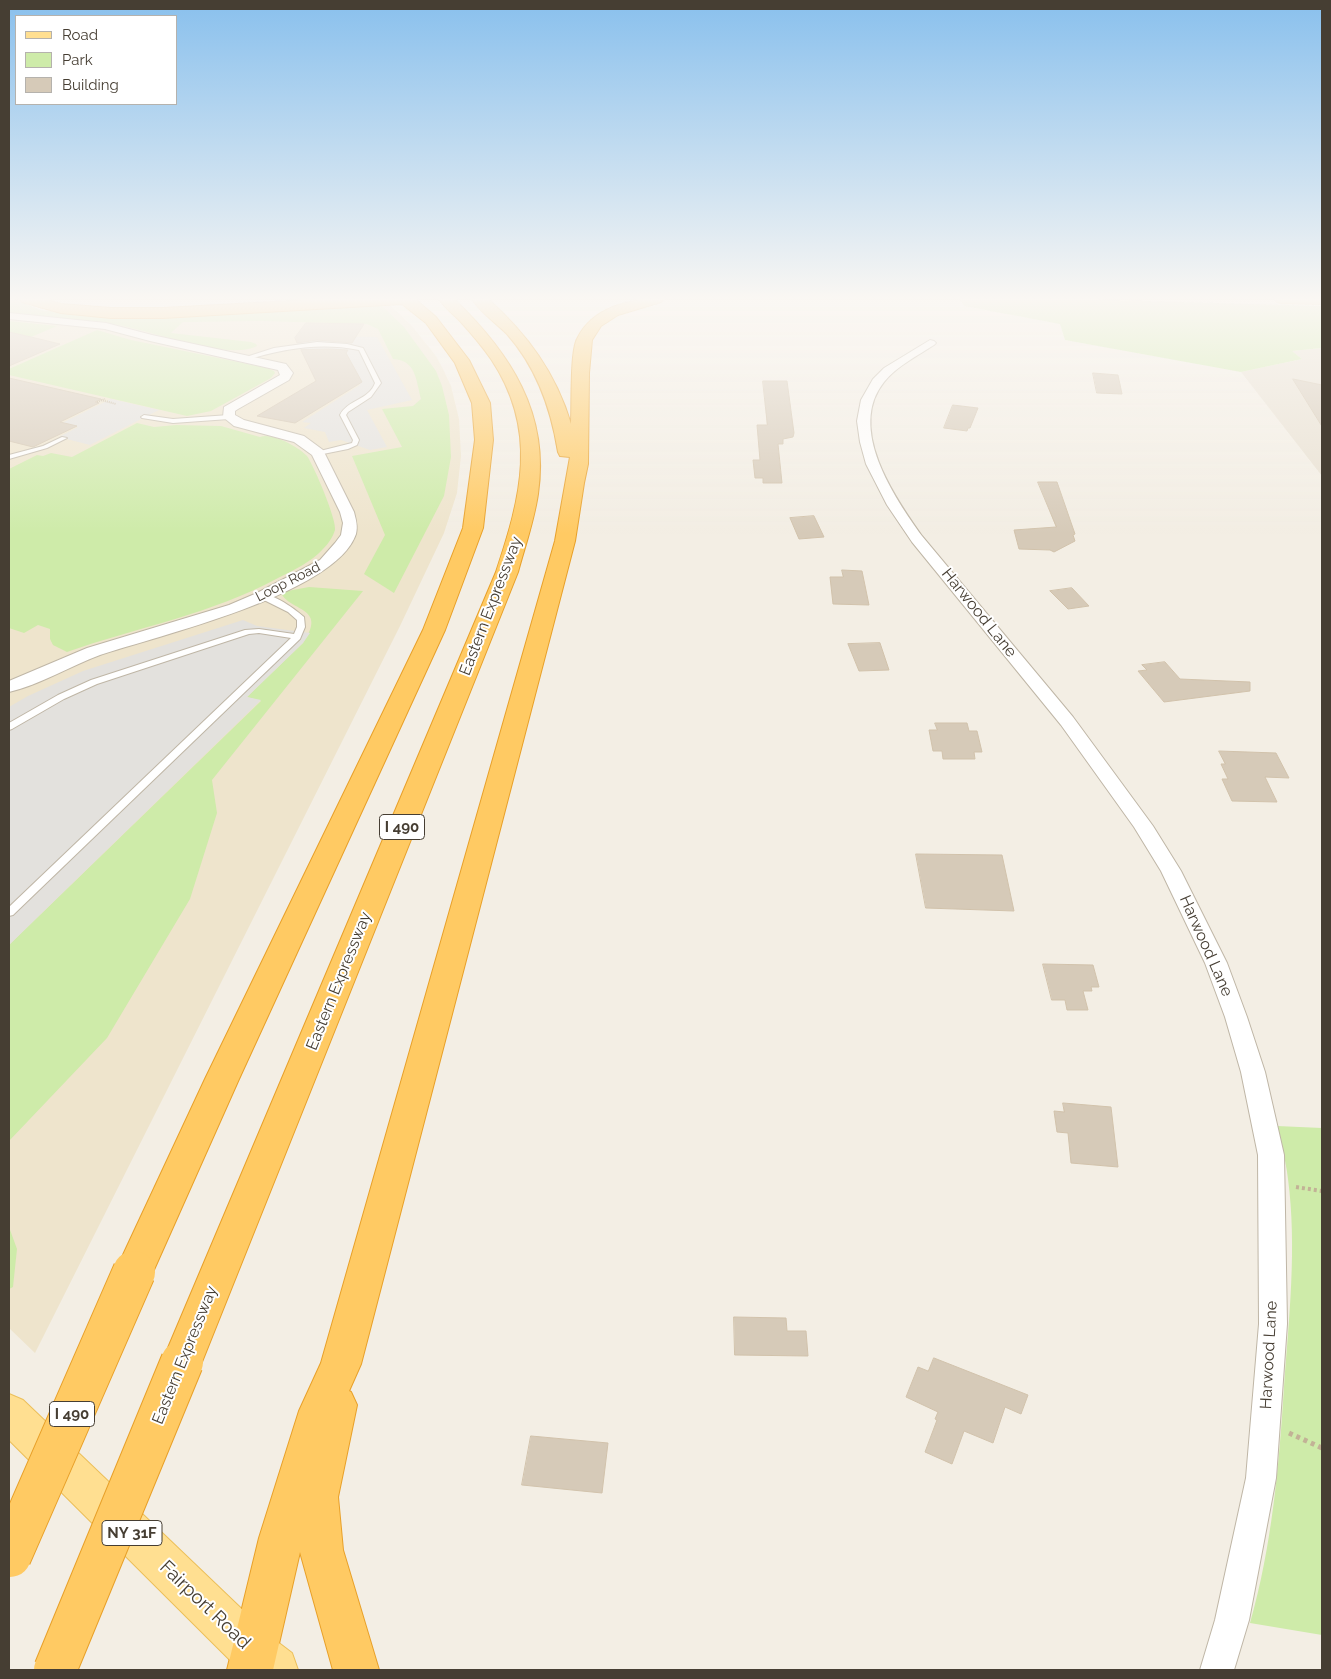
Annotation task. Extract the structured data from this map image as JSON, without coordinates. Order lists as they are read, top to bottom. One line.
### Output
{"streets":{"highway":["Eastern Expressway","I 490"],"main road":["NY 31F","Fairport Road"],"street":["Loop Road","Harwood Lane"]},"legend":["Road","Park","Building"]}
